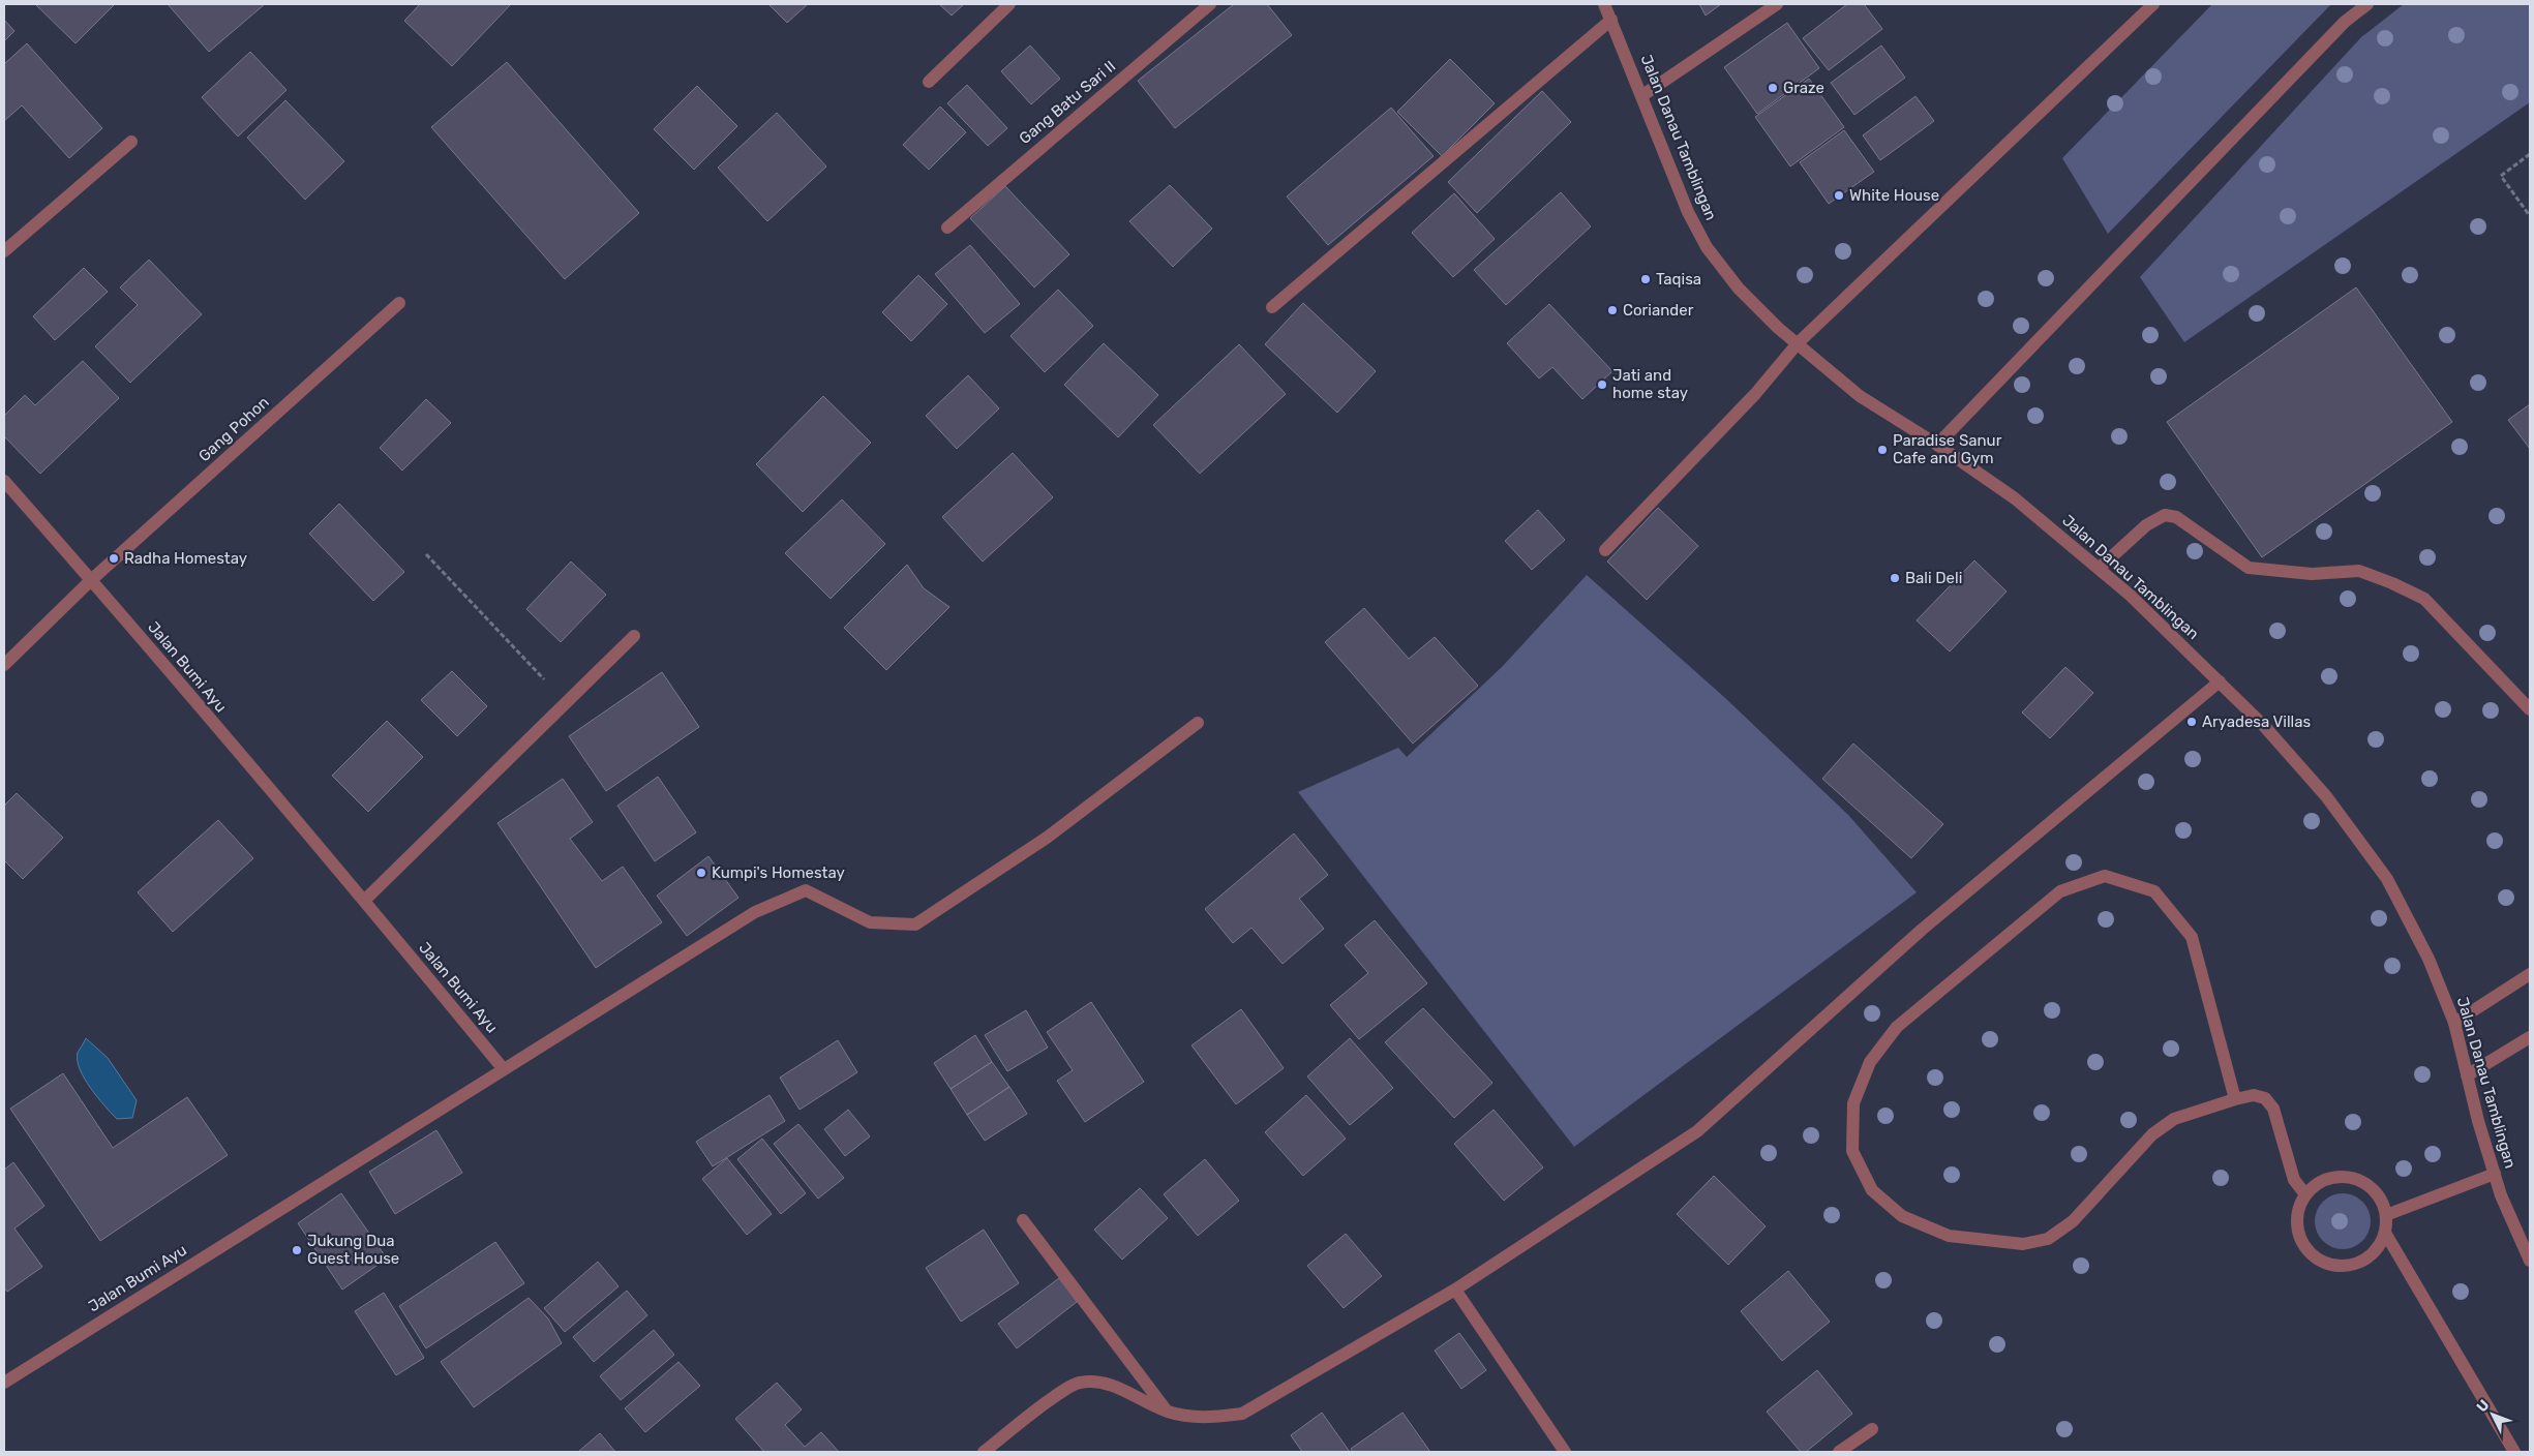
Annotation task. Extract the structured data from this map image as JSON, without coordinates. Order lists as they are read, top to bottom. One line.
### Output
{"streets":{"street":["Gang Batu Sari II","Jalan Danau Tamblingan","Gang Pohon","Jalan Bumi Ayu"]},"crossings":[["Gang Pohon","Jalan Bumi Ayu"]],"places":["Graze","White House","Taqisa","Coriander","Jati and home stay","Paradise Sanur Cafe and Gym","Radha Homestay","Bali Deli","Aryadesa Villas","Kumpi's Homestay","Jukung Dua Guest House"],"north":"top left"}
